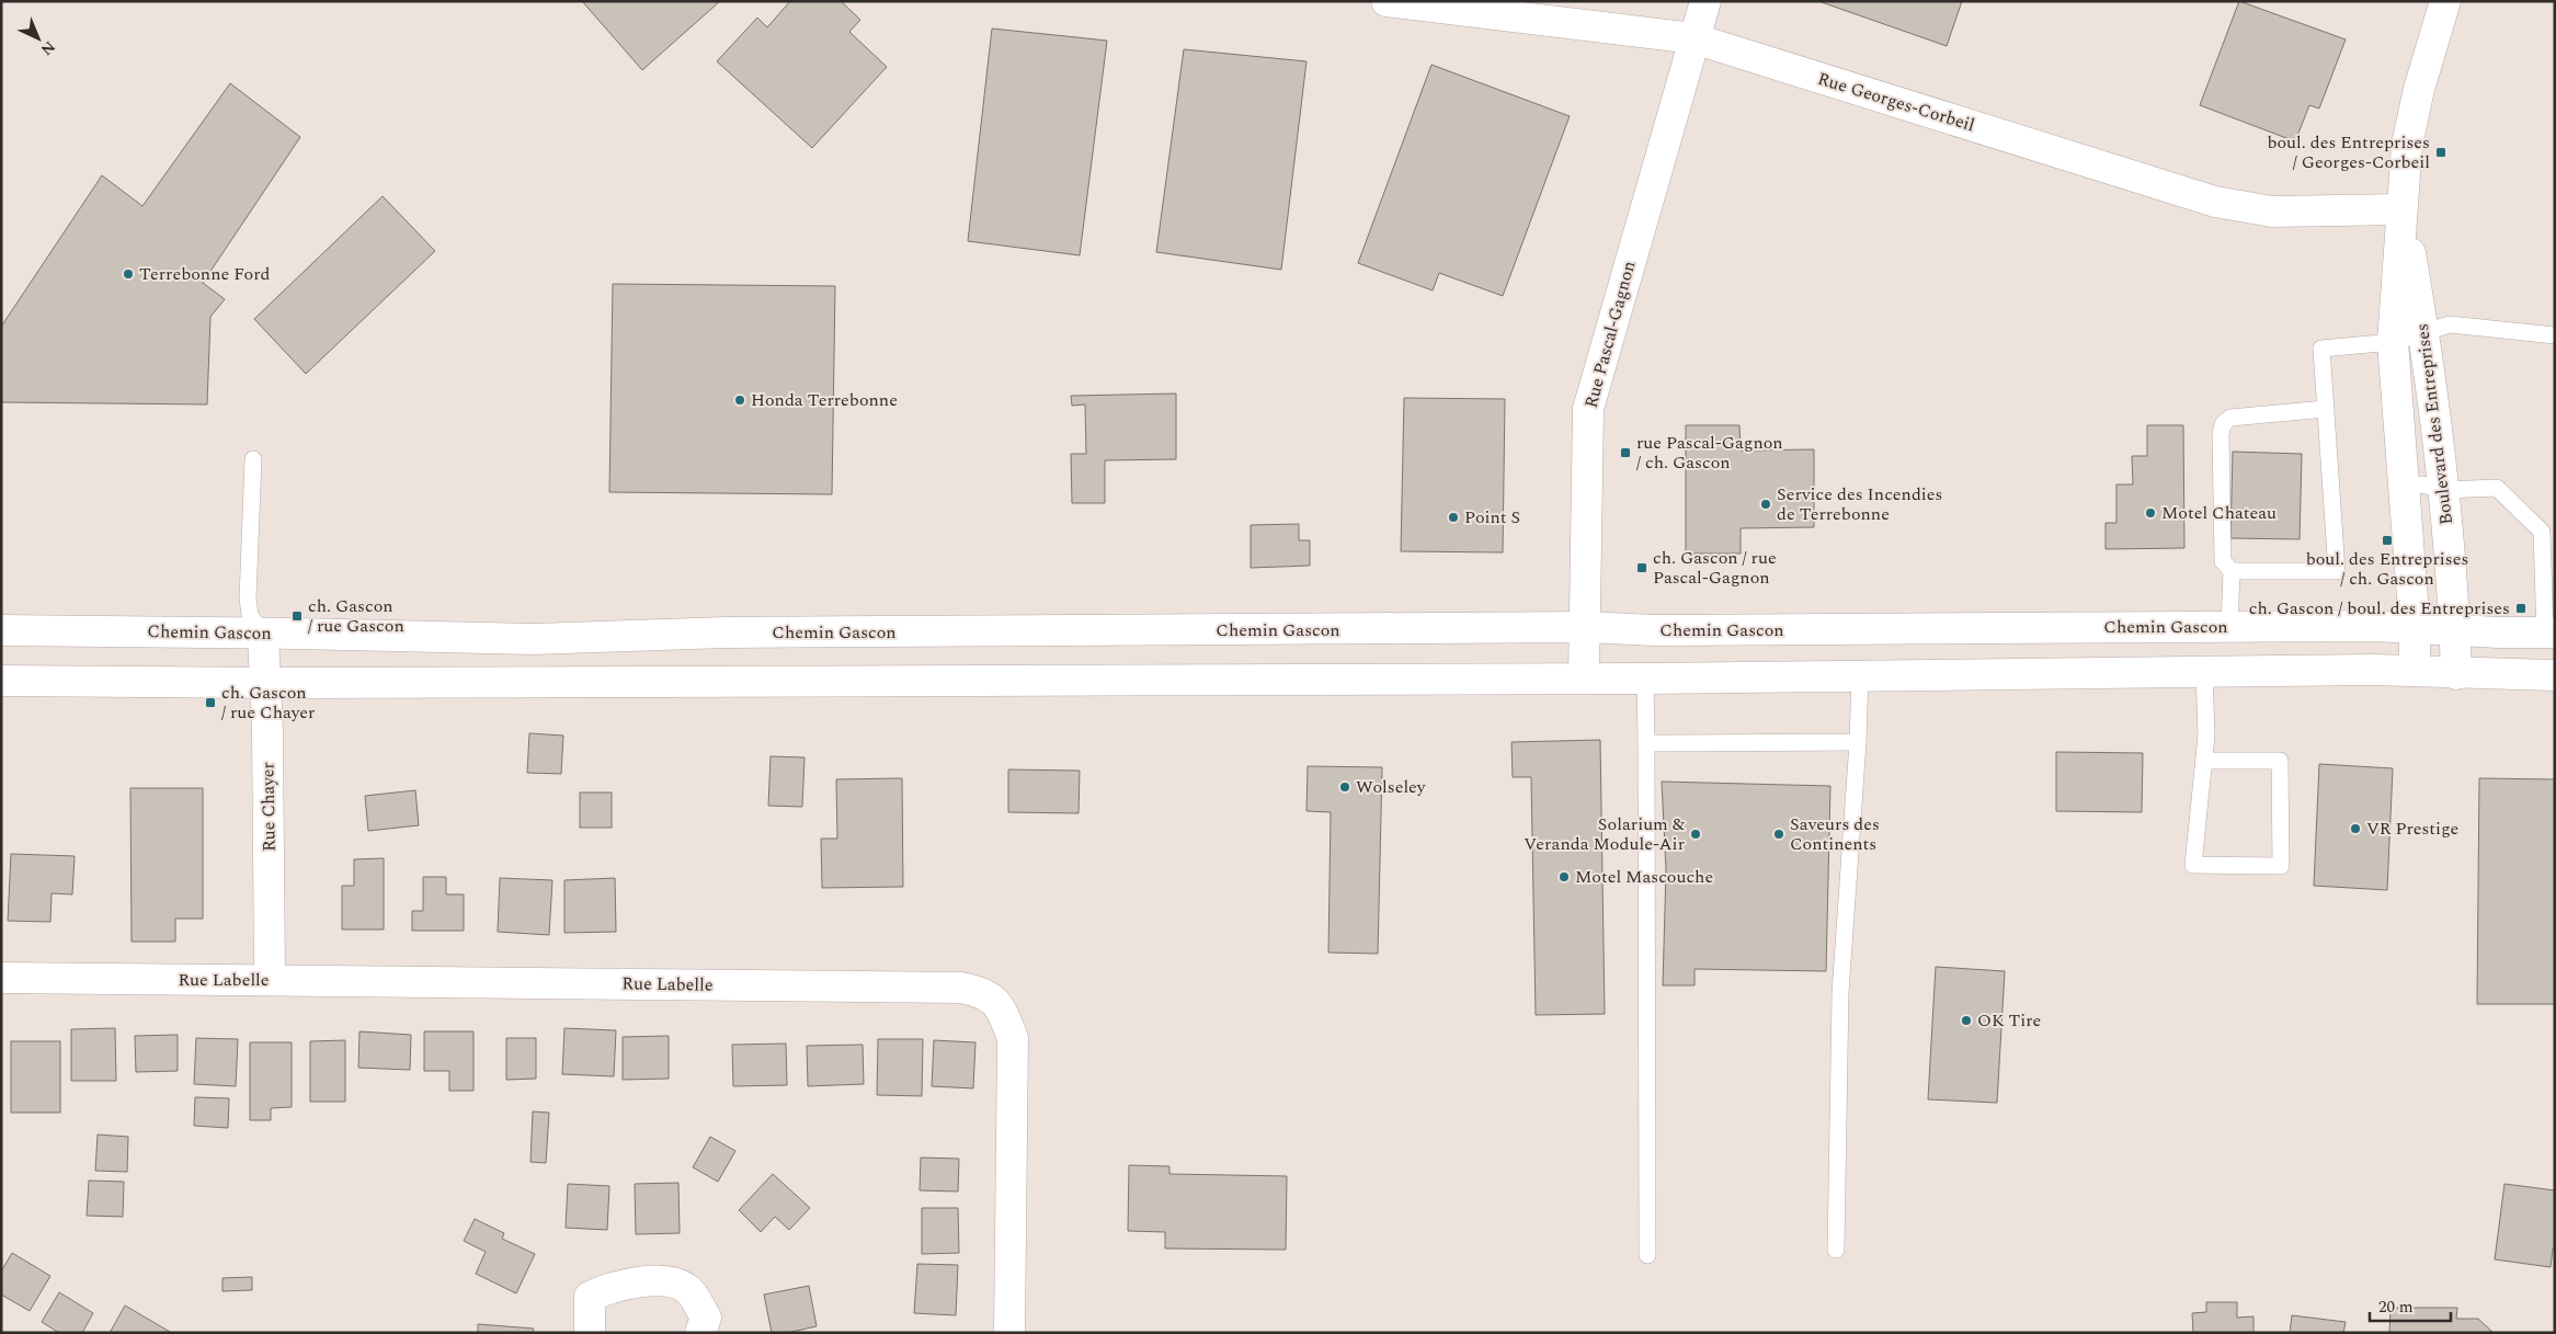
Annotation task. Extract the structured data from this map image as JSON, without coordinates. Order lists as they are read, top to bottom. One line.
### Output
{"streets":{"main road":["Rue Georges-Corbeil","Rue Pascal-Gagnon","Boulevard des Entreprises","Chemin Gascon","Rue Chayer","Rue Labelle"]},"crossings":[["Rue Georges-Corbeil","Rue Pascal-Gagnon"],["Rue Georges-Corbeil","Boulevard des Entreprises"],["Rue Pascal-Gagnon","Chemin Gascon"],["Boulevard des Entreprises","Chemin Gascon"],["Chemin Gascon","Rue Chayer"],["Rue Chayer","Rue Labelle"]],"places":{"transit":["boul. des Entreprises / Georges-Corbeil","rue Pascal-Gagnon / ch. Gascon","boul. des Entreprises / ch. Gascon","ch. Gascon / rue Pascal-Gagnon","ch. Gascon / boul. des Entreprises","ch. Gascon / rue Gascon","ch. Gascon / rue Chayer"],"other":["Terrebonne Ford","Honda Terrebonne","Service des Incendies de Terrebonne","Motel Chateau","Point S","Wolseley","VR Prestige","Solarium & Veranda Module-Air","Saveurs des Continents","Motel Mascouche","OK Tire"]},"scale_bar":"20 m","north":"bottom right"}
